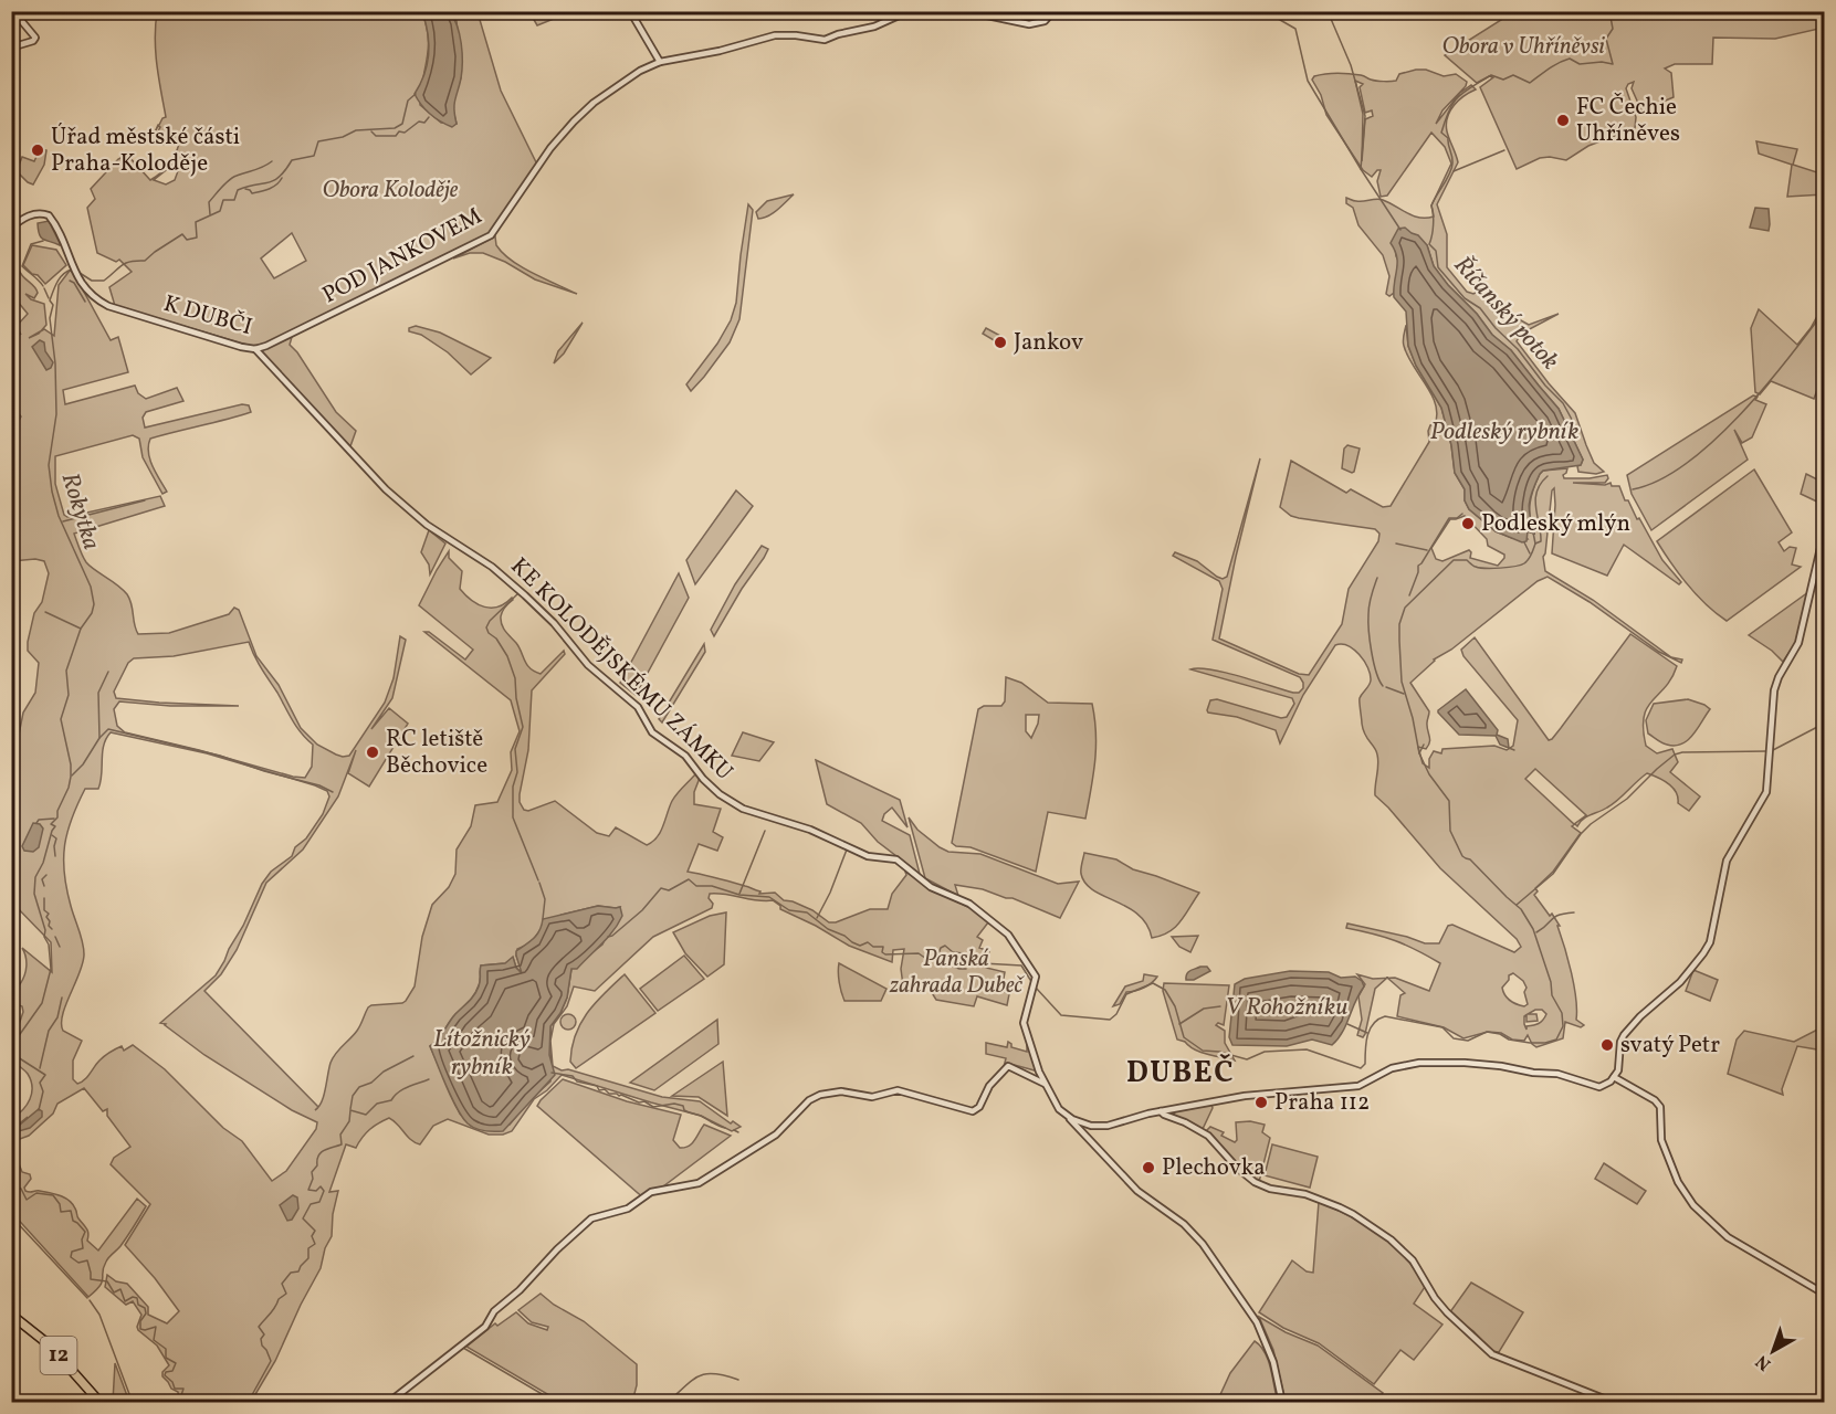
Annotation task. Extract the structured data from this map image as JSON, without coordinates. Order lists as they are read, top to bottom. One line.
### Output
{"streets":{"main road":["12"],"street":["POD JANKOVEM","K DUBČI","KE KOLODĚJSKÉMU ZÁMKU"]},"crossings":[["POD JANKOVEM","K DUBČI"],["K DUBČI","KE KOLODĚJSKÉMU ZÁMKU"]],"districts":["DUBEČ"],"water":["Říčanský potok","Podleský rybník","Rokytka","V Rohožníku","Lítožnický rybník"],"parks":["Obora v Uhříněvsi","Obora Koloděje","Panská zahrada Dubeč"],"places":["FC Čechie Uhříněves","Úřad městské části Praha-Koloděje","Jankov","Podleský mlýn","RC letiště Běchovice","svatý Petr","Praha 112","Plechovka"],"north":"bottom left"}
